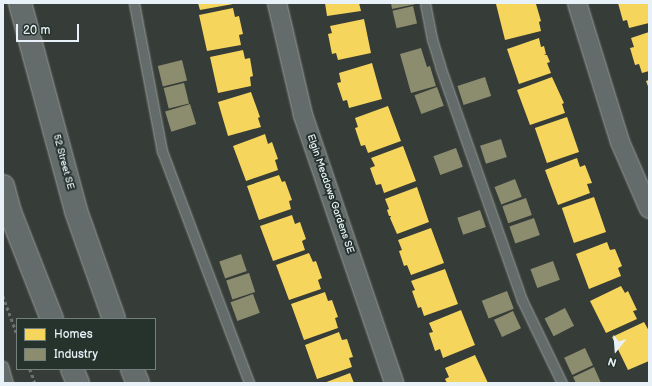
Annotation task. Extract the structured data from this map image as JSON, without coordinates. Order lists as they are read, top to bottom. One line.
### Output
{"streets":{"main road":["52 Street SE"],"street":["Elgin Meadows Gardens SE"]},"legend":["Homes","Industry"],"scale_bar":"20 m","north":"bottom"}
